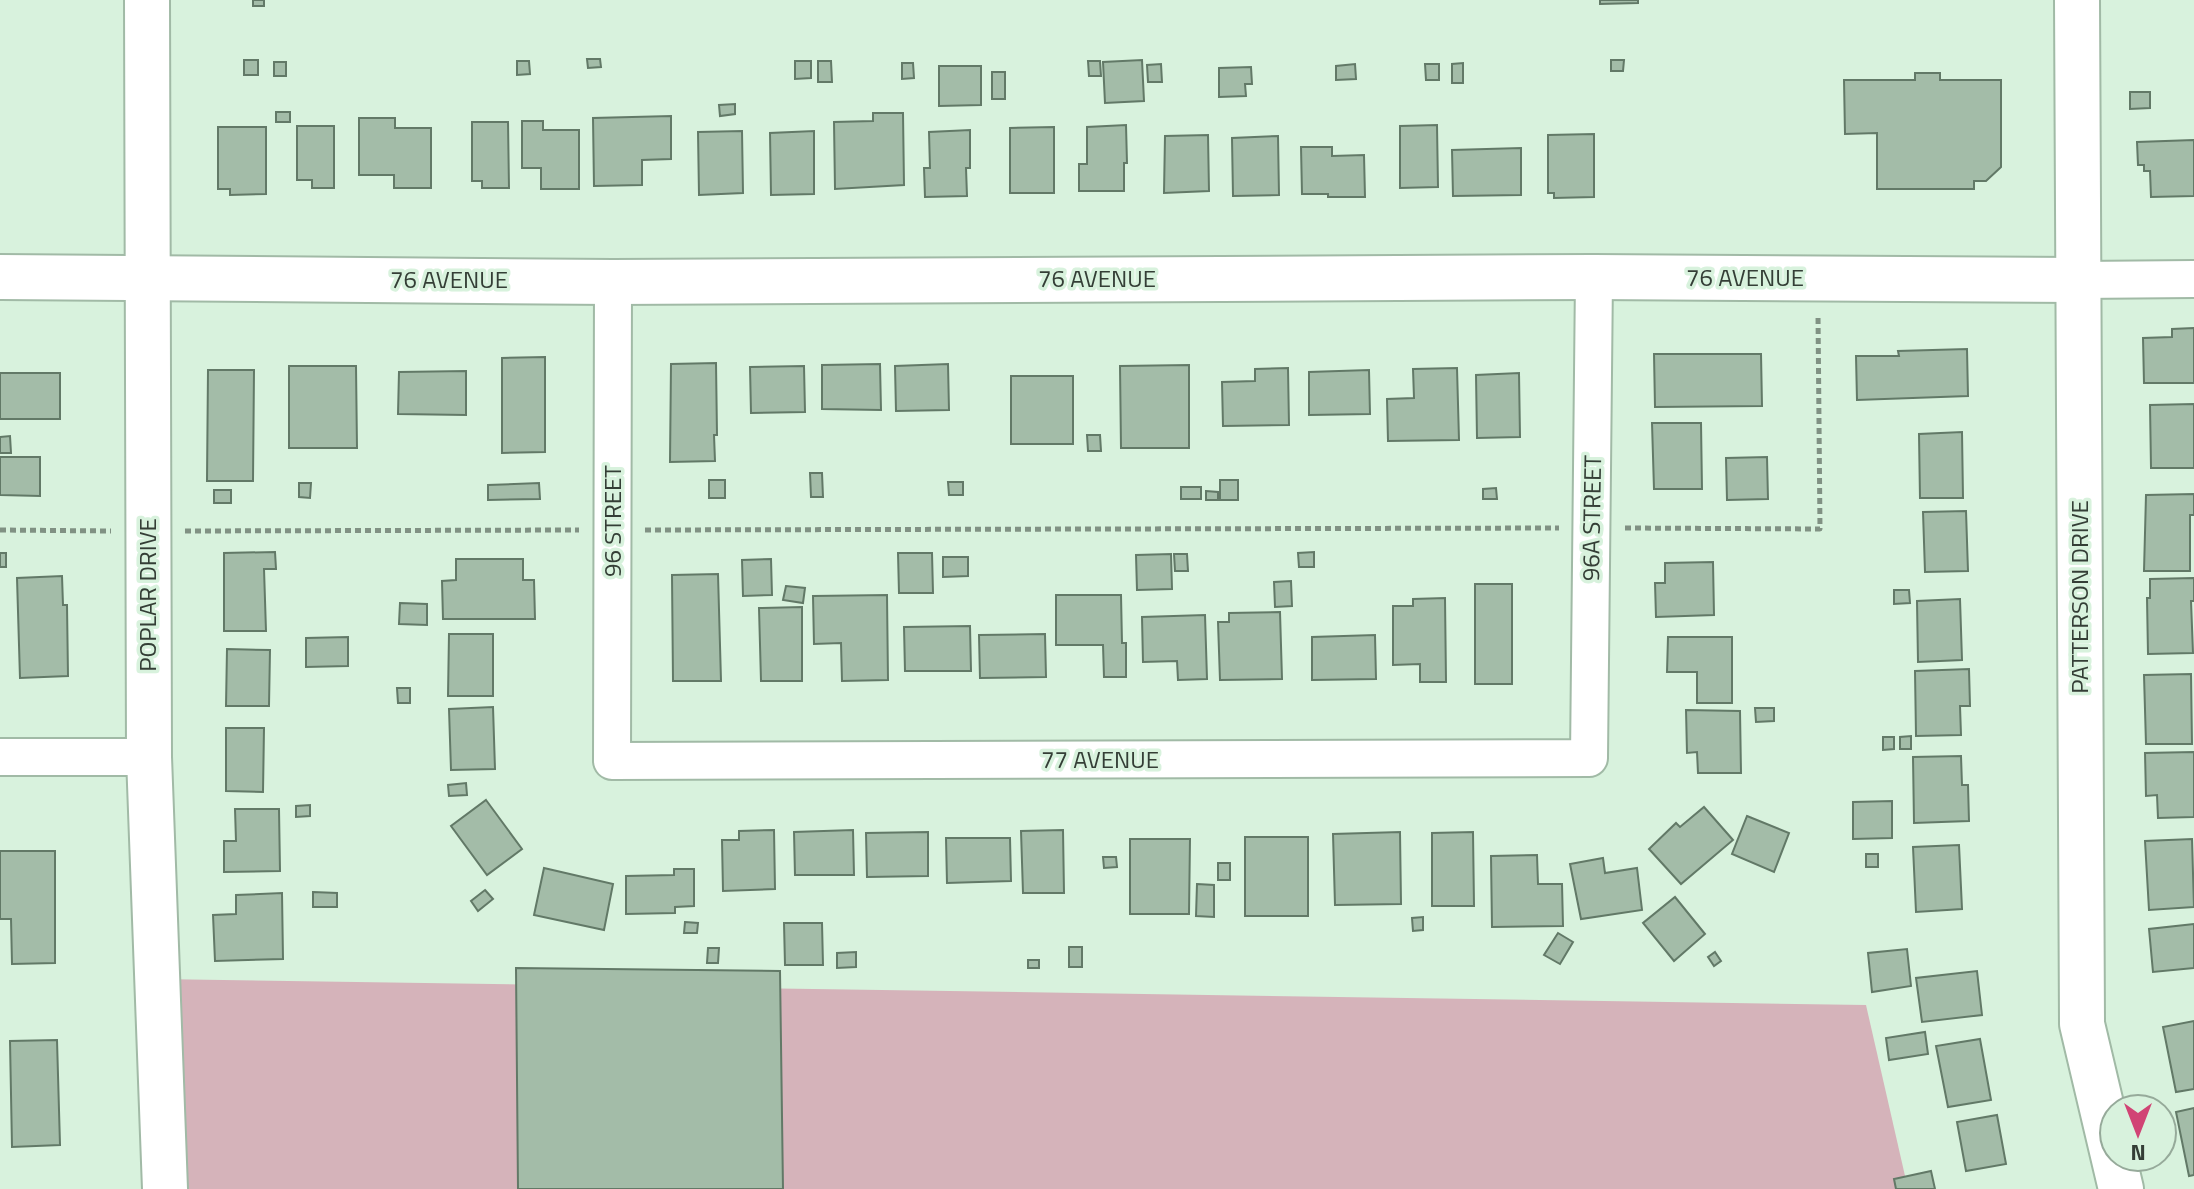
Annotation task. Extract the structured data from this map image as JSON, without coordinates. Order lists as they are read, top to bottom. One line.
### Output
{"streets":{"street":["76 AVENUE","96A STREET","96 STREET","POPLAR DRIVE","PATTERSON DRIVE","77 AVENUE"]},"crossings":[["76 AVENUE","96A STREET"],["76 AVENUE","96 STREET"],["76 AVENUE","POPLAR DRIVE"],["76 AVENUE","PATTERSON DRIVE"],["96A STREET","77 AVENUE"],["96 STREET","77 AVENUE"]],"north":"bottom"}
